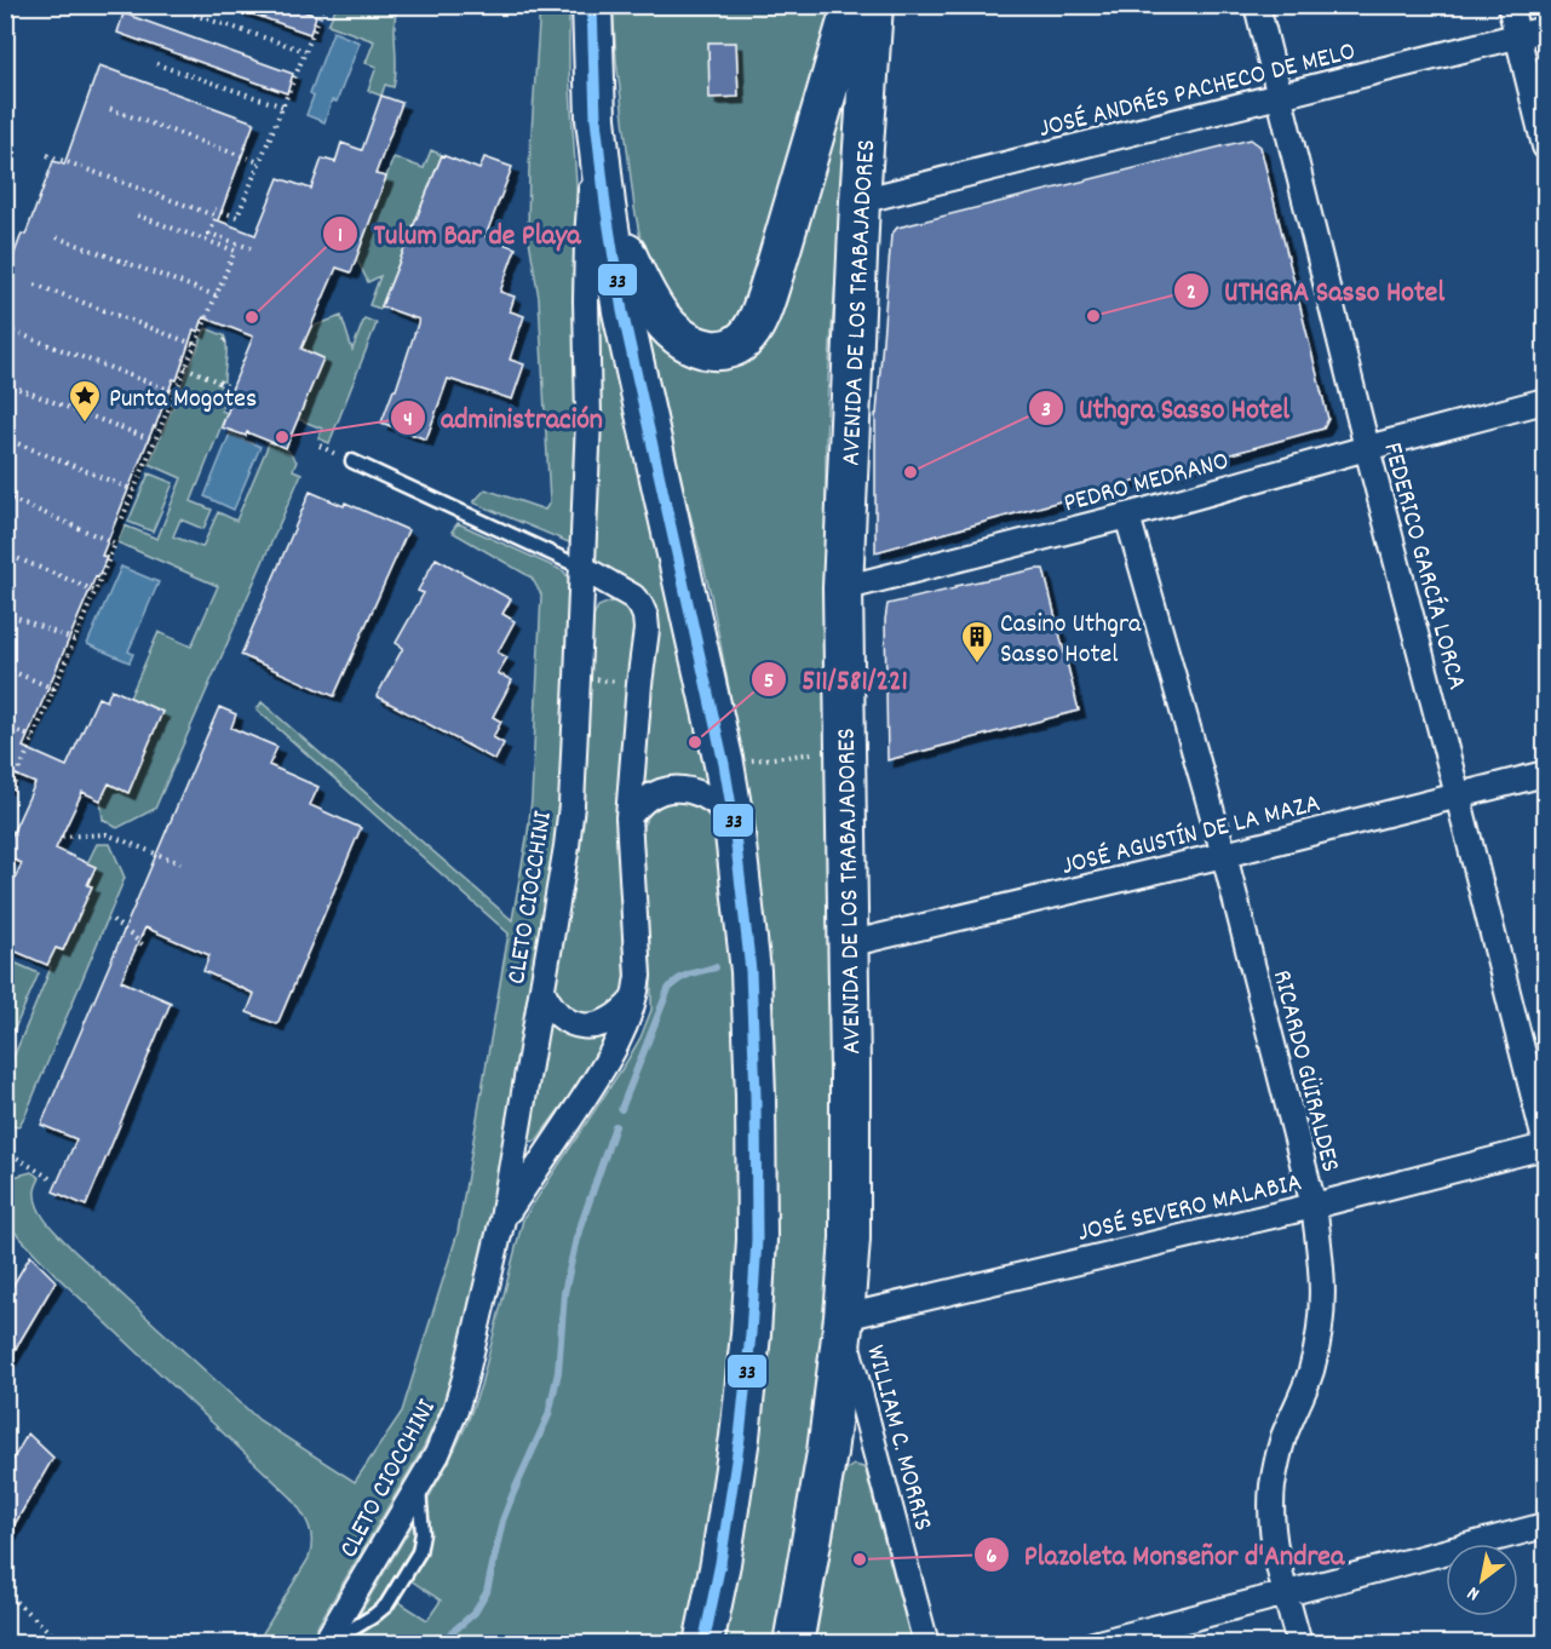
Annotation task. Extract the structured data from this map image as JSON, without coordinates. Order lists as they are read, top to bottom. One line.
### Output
{"streets":{"main road":["AVENIDA DE LOS TRABAJADORES"],"street":["JOSÉ ANDRÉS PACHECO DE MELO","PEDRO MEDRANO","FEDERICO GARCÍA LORCA","JOSÉ AGUSTÍN DE LA MAZA","CLETO CIOCCHINI","RICARDO GÜIRALDES","JOSÉ SEVERO MALABIA","WILLIAM C. MORRIS"]},"crossings":[["JOSÉ ANDRÉS PACHECO DE MELO","AVENIDA DE LOS TRABAJADORES"],["JOSÉ ANDRÉS PACHECO DE MELO","FEDERICO GARCÍA LORCA"],["AVENIDA DE LOS TRABAJADORES","PEDRO MEDRANO"],["AVENIDA DE LOS TRABAJADORES","JOSÉ AGUSTÍN DE LA MAZA"],["AVENIDA DE LOS TRABAJADORES","JOSÉ SEVERO MALABIA"],["AVENIDA DE LOS TRABAJADORES","WILLIAM C. MORRIS"],["PEDRO MEDRANO","FEDERICO GARCÍA LORCA"],["PEDRO MEDRANO","RICARDO GÜIRALDES"],["FEDERICO GARCÍA LORCA","JOSÉ AGUSTÍN DE LA MAZA"],["JOSÉ AGUSTÍN DE LA MAZA","RICARDO GÜIRALDES"],["RICARDO GÜIRALDES","JOSÉ SEVERO MALABIA"],["JOSÉ SEVERO MALABIA","WILLIAM C. MORRIS"]],"places":{"other":["UTHGRA Sasso Hotel","Tulum Bar de Playa","administración","Uthgra Sasso Hotel","511/581/221","Plazoleta Monseñor d'Andrea"],"place":["Punta Mogotes"],"building":["Casino Uthgra Sasso Hotel"]},"lines":["transit line 33"],"north":"bottom left"}
